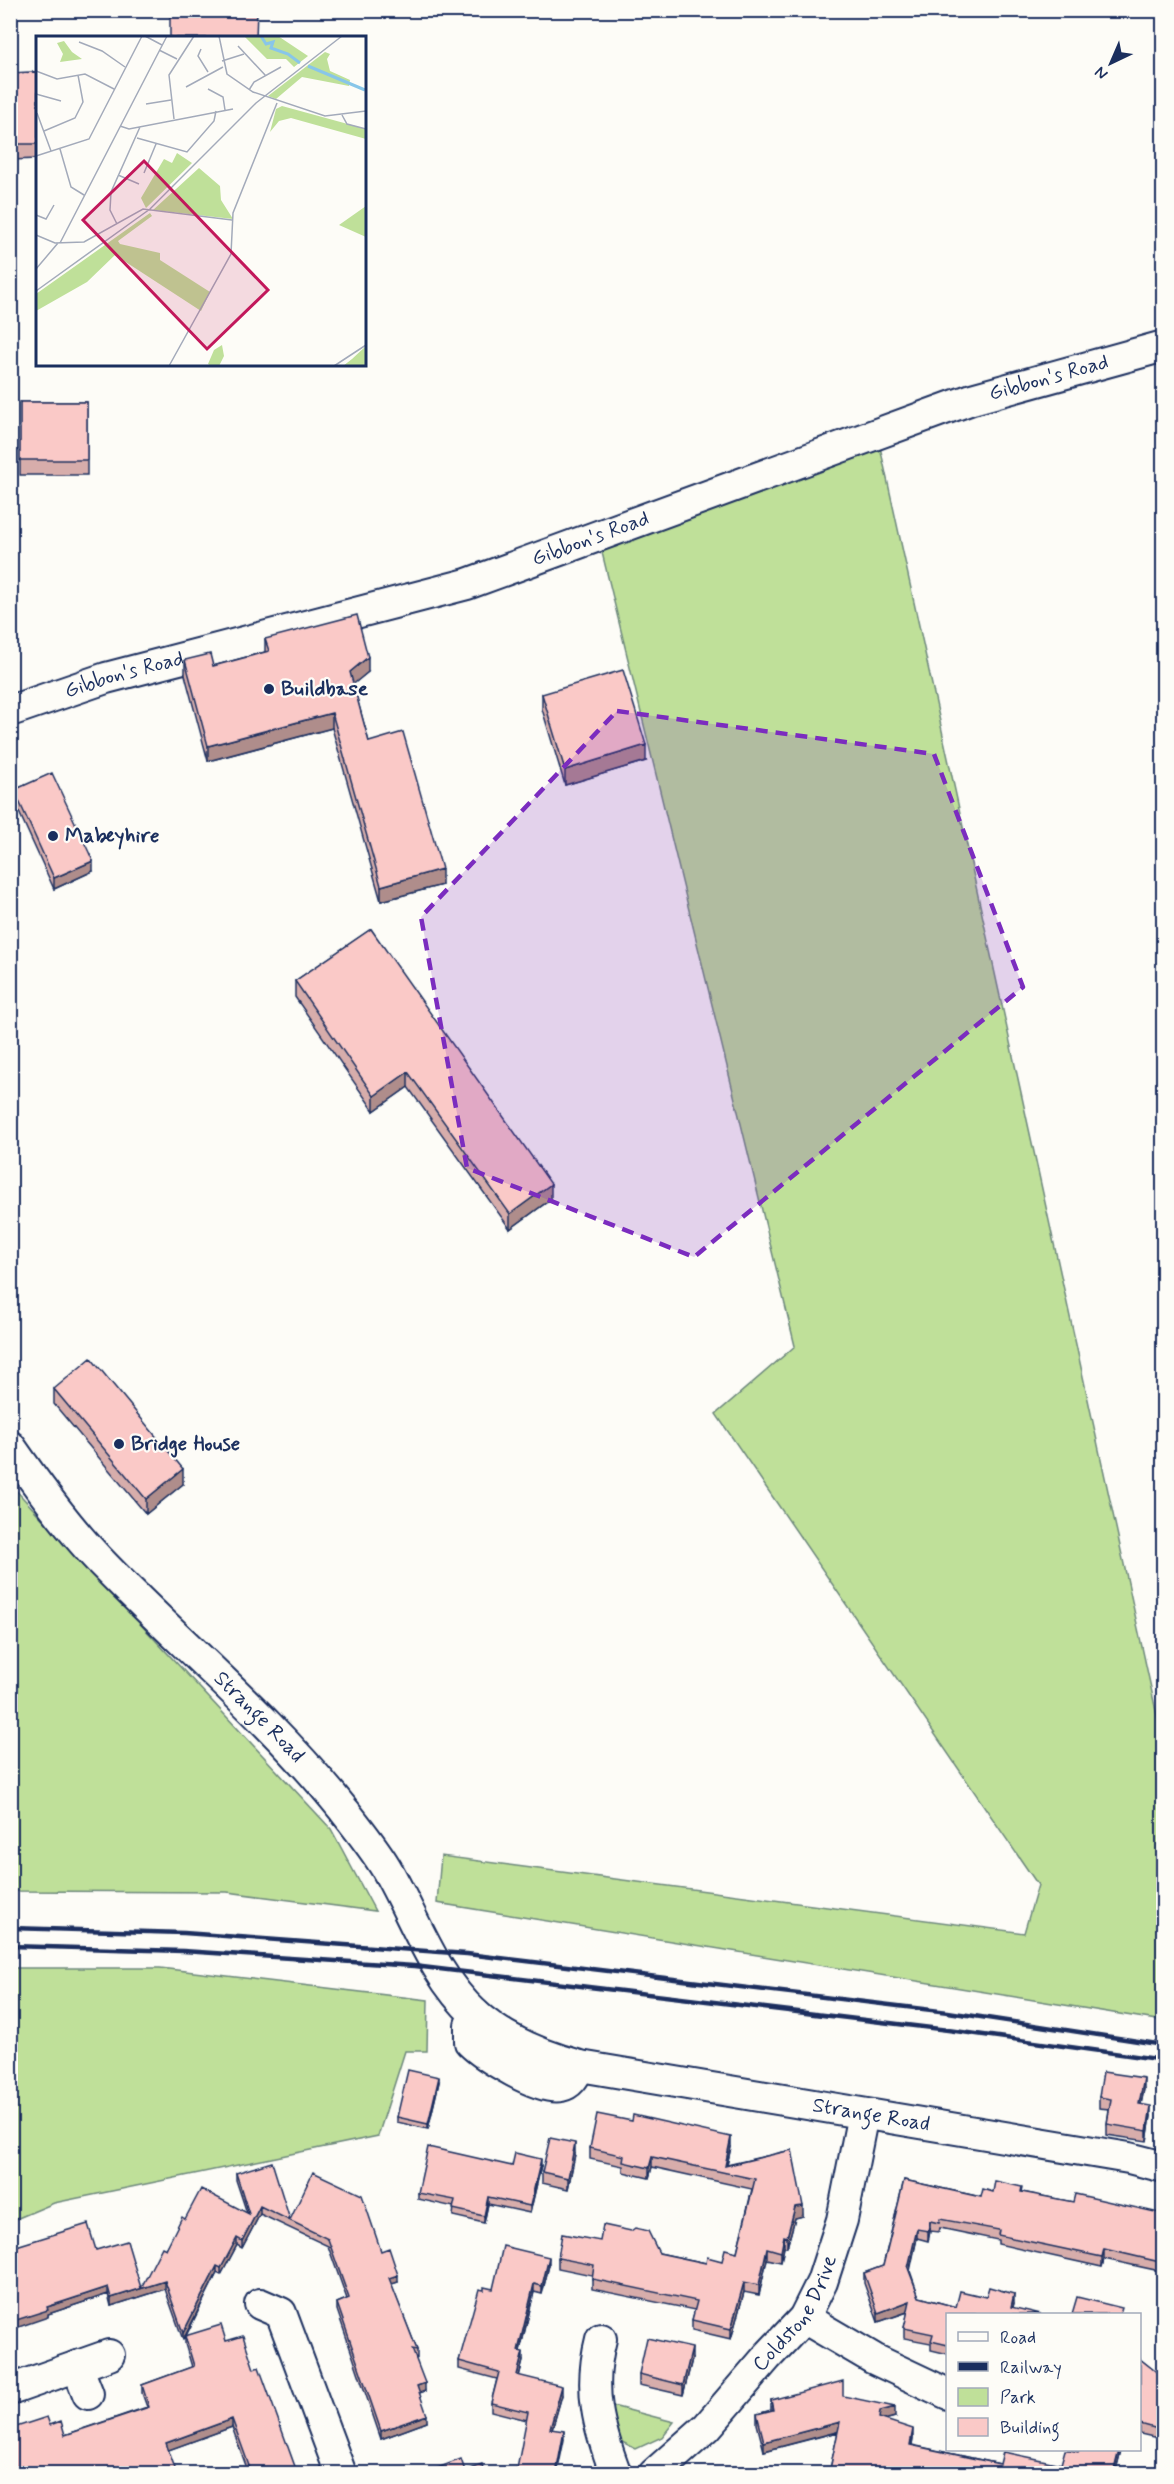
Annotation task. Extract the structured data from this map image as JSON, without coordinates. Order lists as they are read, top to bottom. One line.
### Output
{"streets":{"street":["Gibbon's Road","Strange Road","Coldstone Drive"]},"crossings":[["Strange Road","Coldstone Drive"]],"places":["Buildbase","Mabeyhire","Bridge House"],"legend":["Road","Railway","Park","Building"],"north":"bottom left"}
